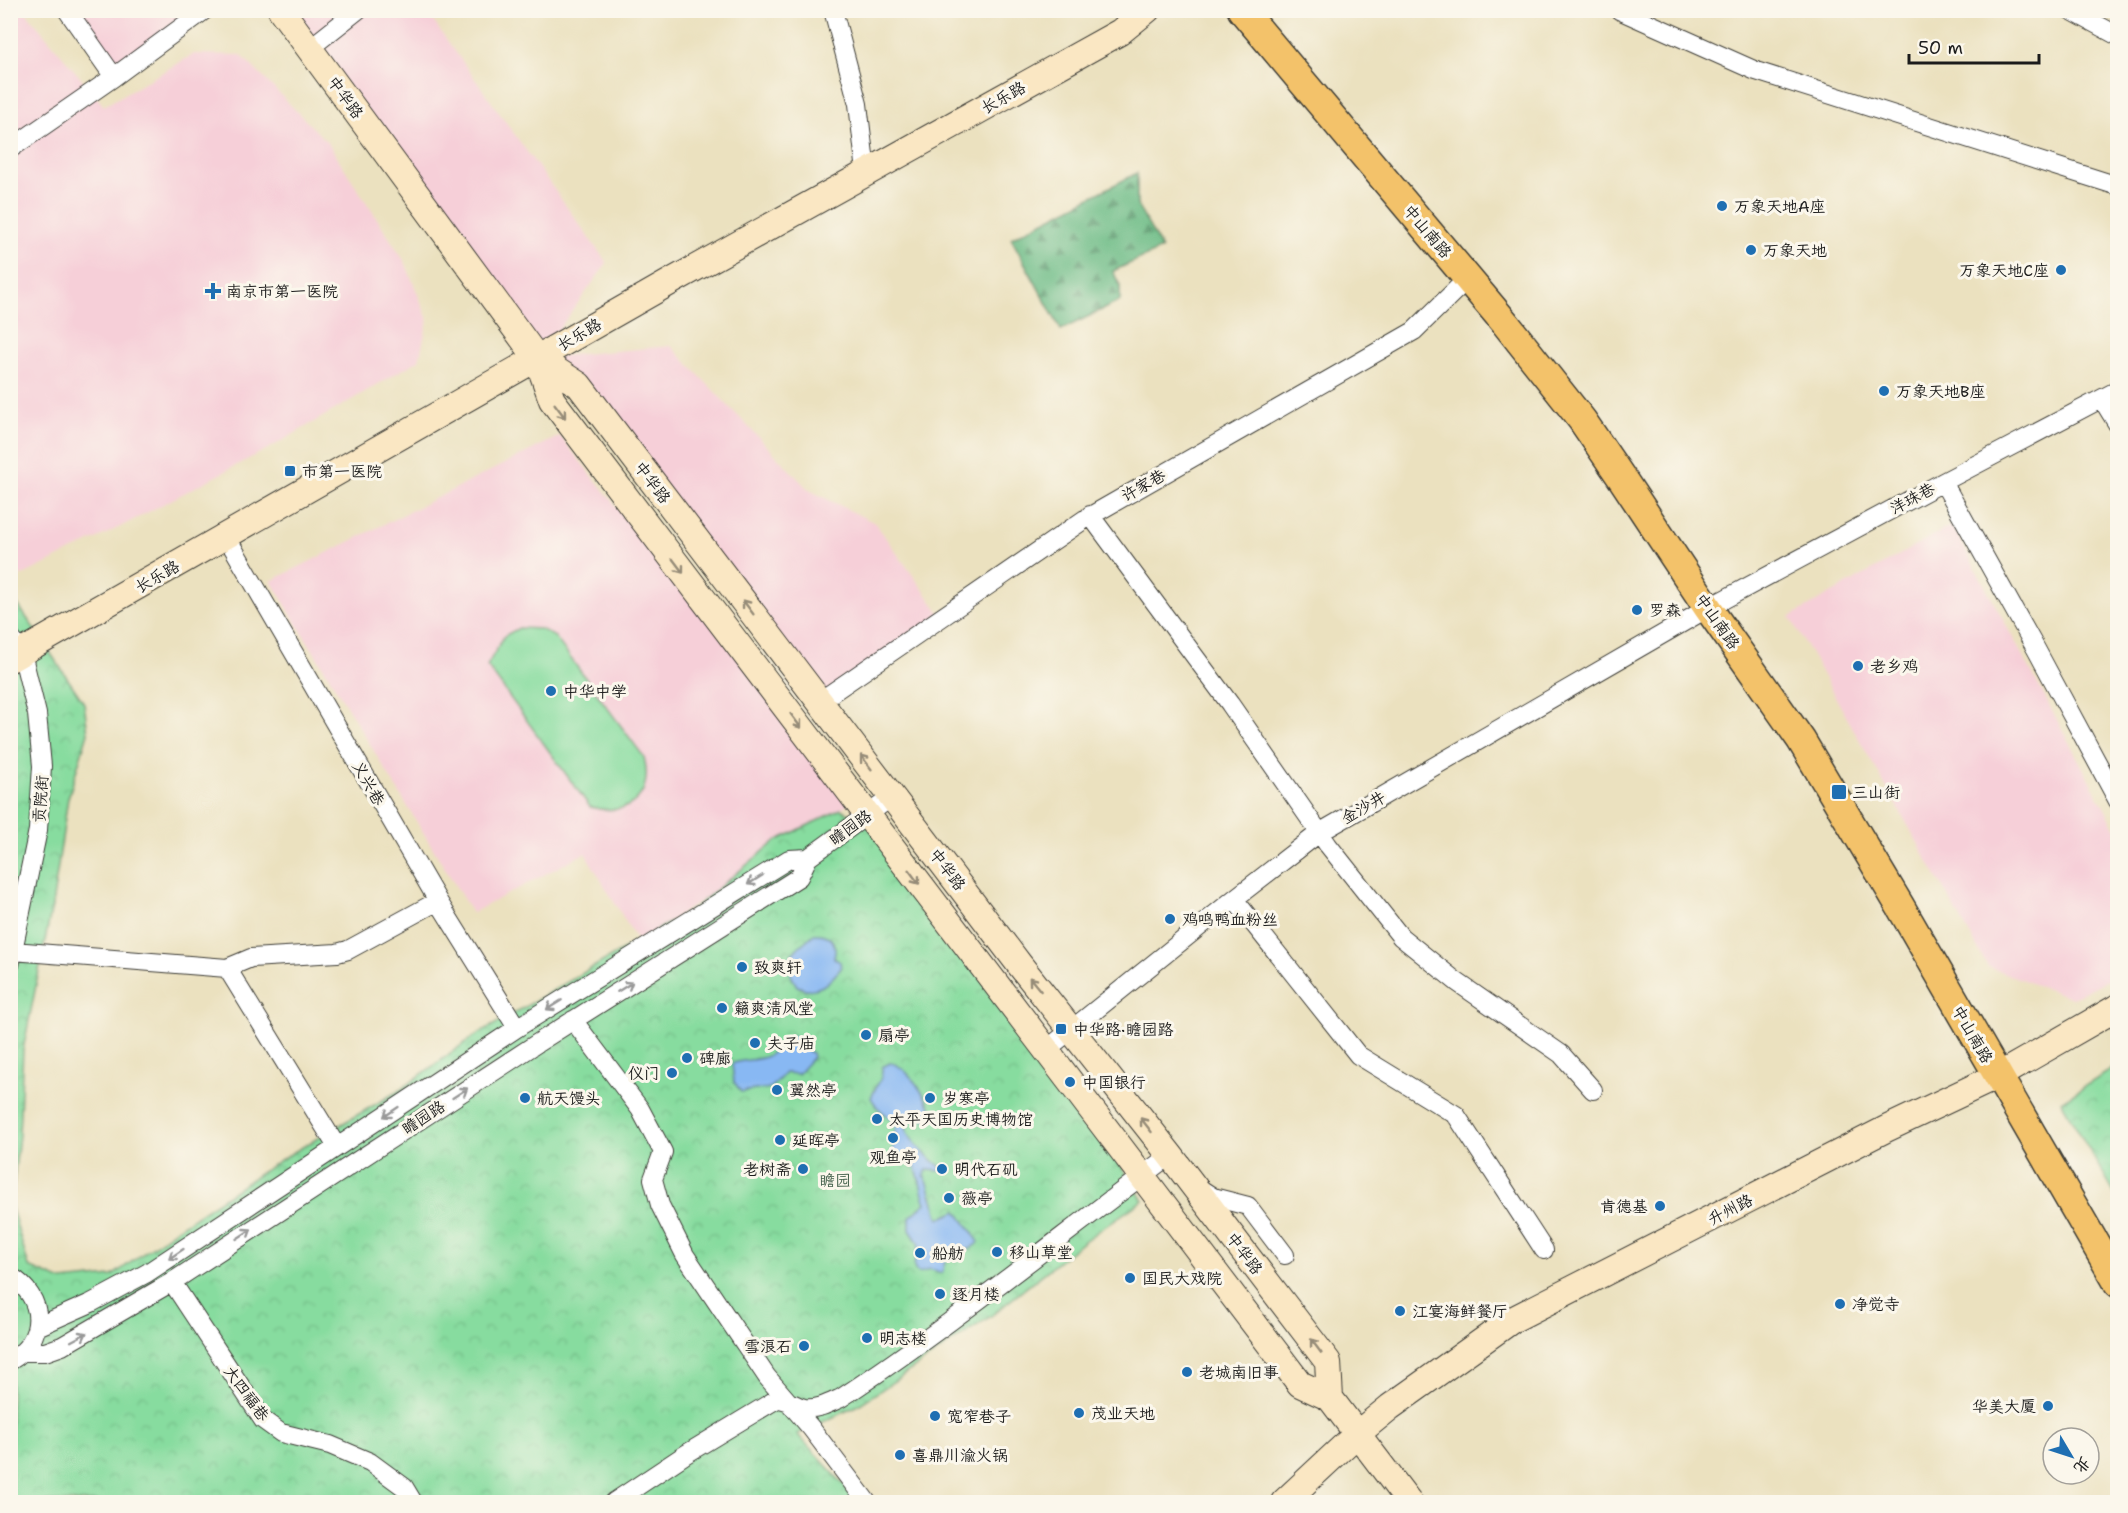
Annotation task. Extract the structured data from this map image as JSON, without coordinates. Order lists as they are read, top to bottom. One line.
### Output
{"streets":{"main road":["中华路","长乐路","中山南路","升州路"],"street":["许家巷","洋珠巷","义兴巷","贡院街","金沙井","瞻园路","大四福巷"]},"crossings":[["中华路","长乐路"],["中华路","许家巷"],["中华路","金沙井"],["中华路","瞻园路"],["中华路","升州路"],["长乐路","义兴巷"],["长乐路","贡院街"],["中山南路","许家巷"],["中山南路","洋珠巷"],["中山南路","金沙井"],["中山南路","升州路"],["洋珠巷","金沙井"],["义兴巷","瞻园路"],["瞻园路","大四福巷"]],"parks":["瞻园"],"places":{"other":["万象天地A座","万象天地","万象天地C座","万象天地B座","罗森","老乡鸡","中华中学","鸡鸣鸭血粉丝","致爽轩","籁爽清风堂","扇亭","夫子庙","碑廊","仪门","中国银行","翼然亭","航天馒头","岁寒亭","太平天国历史博物馆","观鱼亭","延晖亭","老树斋","明代石矶","薇亭","肯德基","移山草堂","船舫","国民大戏院","逐月楼","净觉寺","江宴海鲜餐厅","明志楼","雪浪石","老城南旧事","华美大厦","茂业天地","宽窄巷子","喜鼎川渝火锅"],"health":["南京市第一医院"],"transit":["市第一医院","三山街","中华路·瞻园路"]},"scale_bar":"50 m","north":"bottom right"}
